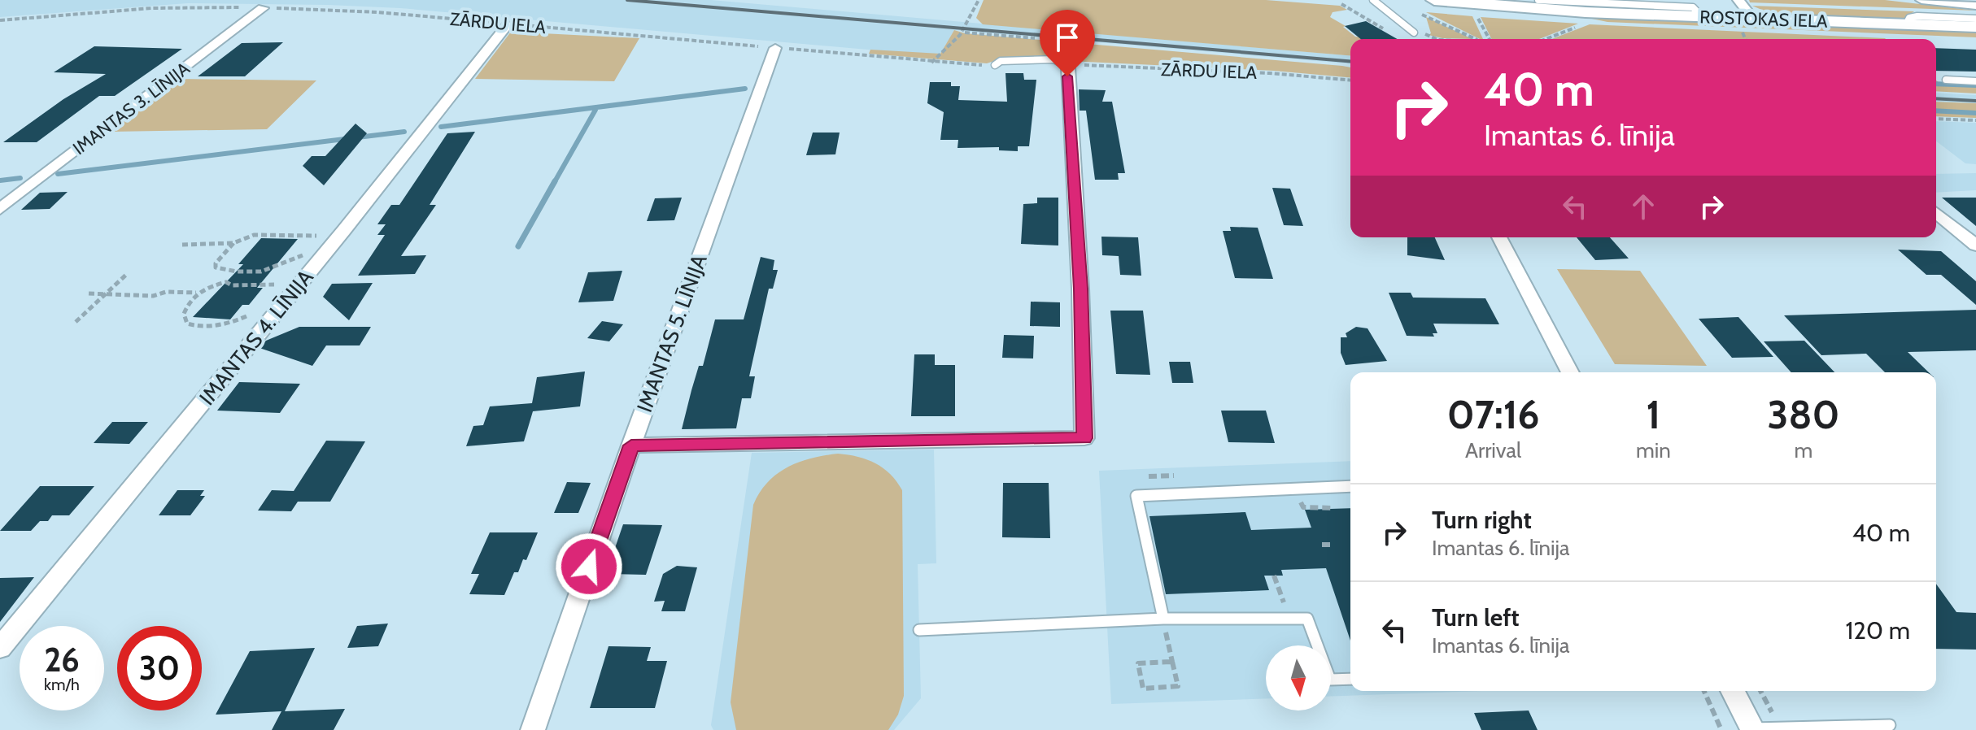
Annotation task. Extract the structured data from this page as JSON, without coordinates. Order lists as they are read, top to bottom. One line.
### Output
{"streets":{"street":["ROSTOKAS IELA","IMANTAS 3. LĪNIJA","IMANTAS 5. LĪNIJA","IMANTAS 4. LĪNIJA"],"path":["ZĀRDU IELA"]},"crossings":[["ZĀRDU IELA","IMANTAS 3. LĪNIJA"],["ZĀRDU IELA","IMANTAS 5. LĪNIJA"],["ZĀRDU IELA","IMANTAS 4. LĪNIJA"]],"north":"bottom","page":{"turn":["40 m","Imantas 6. līnija"],"eta":["07:16","Arrival","1","min","380","m"],"list":[{"name":"Turn right","note":"Imantas 6. līnija","value":"40 m"},{"name":"Turn left","note":"Imantas 6. līnija","value":"120 m"}],"speed":"26 km/h","limit":"30"}}
